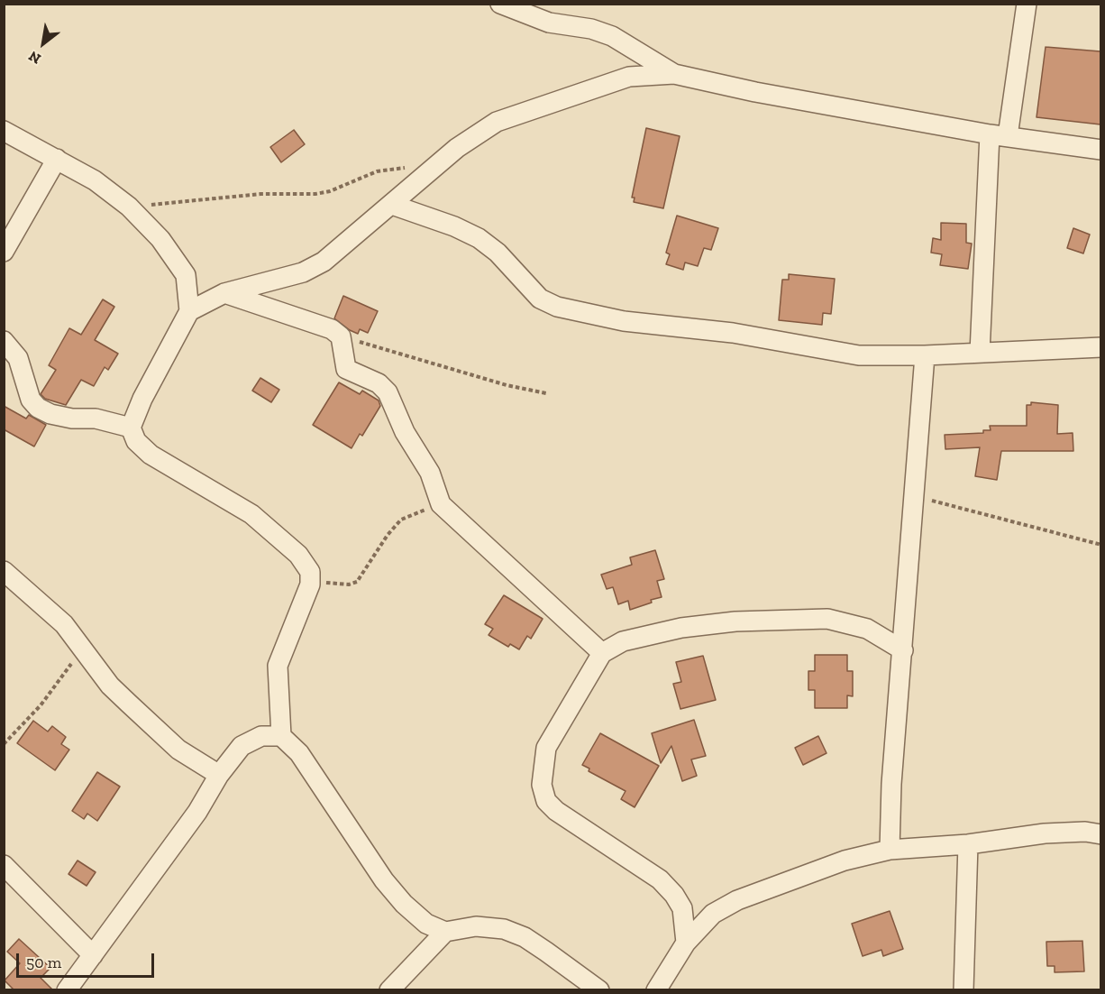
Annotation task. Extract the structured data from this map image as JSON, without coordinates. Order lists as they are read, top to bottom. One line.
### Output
{"scale_bar":"50 m","north":"bottom left"}
